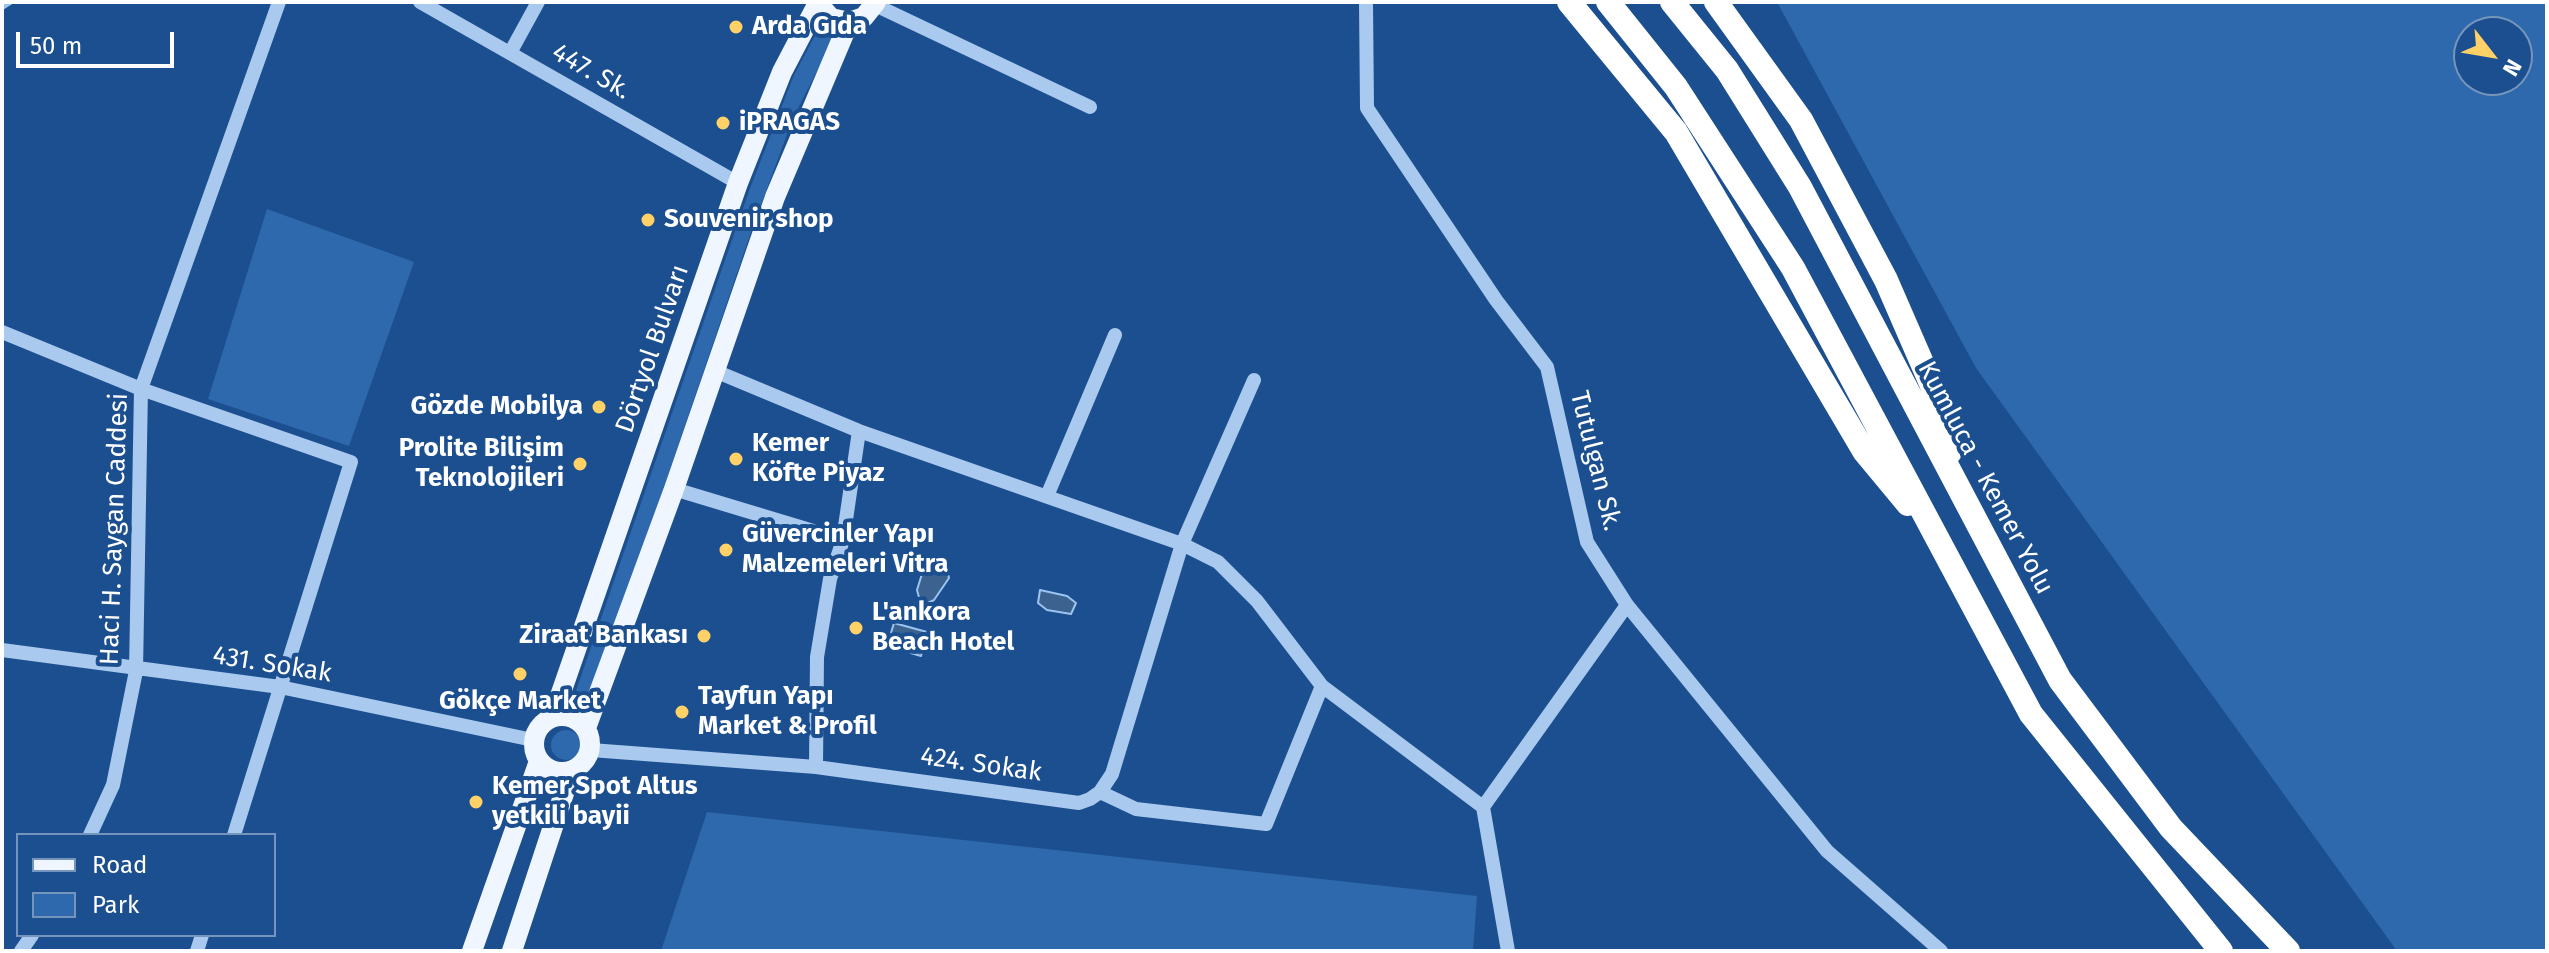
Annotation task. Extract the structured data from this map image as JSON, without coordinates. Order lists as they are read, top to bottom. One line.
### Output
{"streets":{"highway":["Kumluca - Kemer Yolu"],"main road":["Dörtyol Bulvarı"],"street":["447. Sk.","Tutulgan Sk.","Haci H. Saygan Caddesi","431. Sokak","424. Sokak"]},"crossings":[["447. Sk.","Dörtyol Bulvarı"],["Dörtyol Bulvarı","431. Sokak"],["Dörtyol Bulvarı","424. Sokak"],["Haci H. Saygan Caddesi","431. Sokak"],["431. Sokak","424. Sokak"]],"places":["Arda Gıda","iPRAGAS","Souvenir shop","Gözde Mobilya","Kemer Köfte Piyaz","Prolite Bilişim Teknolojileri","Güvercinler Yapı Malzemeleri Vitra","L'ankora Beach Hotel","Ziraat Bankası","Gökçe Market","Tayfun Yapı Market & Profil","Kemer Spot Altus yetkili bayii"],"legend":["Road","Park"],"scale_bar":"50 m","north":"bottom right"}
